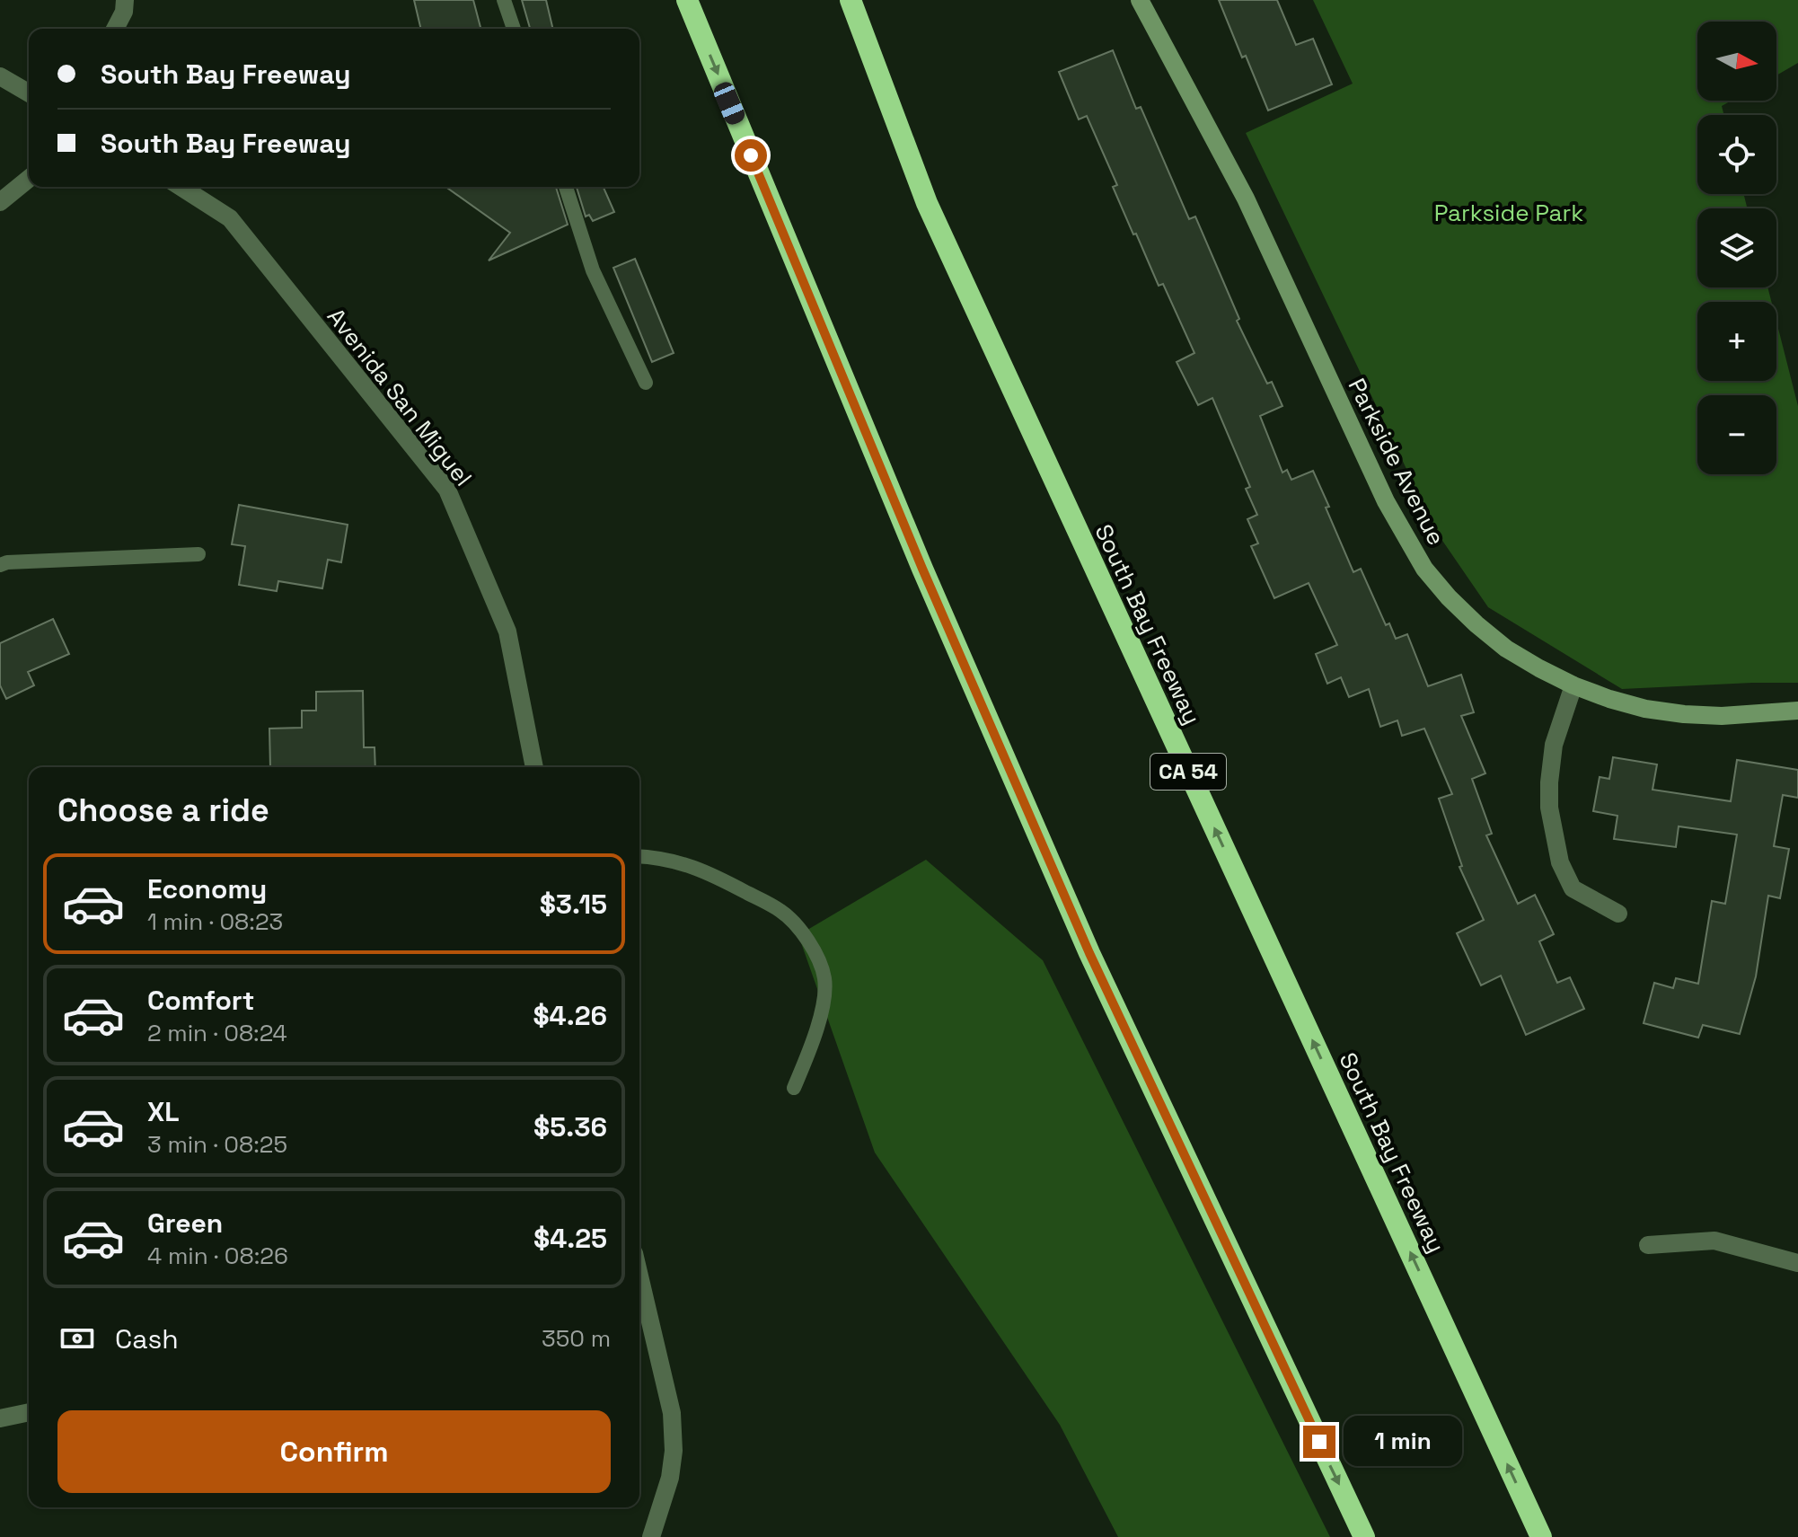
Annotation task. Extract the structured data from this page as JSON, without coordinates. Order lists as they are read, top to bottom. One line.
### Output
{"streets":{"highway":["South Bay Freeway","CA 54"],"main road":["Parkside Avenue"],"street":["Avenida San Miguel"]},"parks":["Parkside Park"],"north":"right","page":{"map_buttons":["+","−"],"banner":["South Bay Freeway","South Bay Freeway"],"heading":"Choose a ride","list":[{"name":"Economy","note":"1 min · 08:23","value":"$3.15"},{"name":"Comfort","note":"2 min · 08:24","value":"$4.26"},{"name":"XL","note":"3 min · 08:25","value":"$5.36"},{"name":"Green","note":"4 min · 08:26","value":"$4.25"}],"pay":["Cash","350 m"],"buttons":"Confirm","bubble":"1 min"}}
